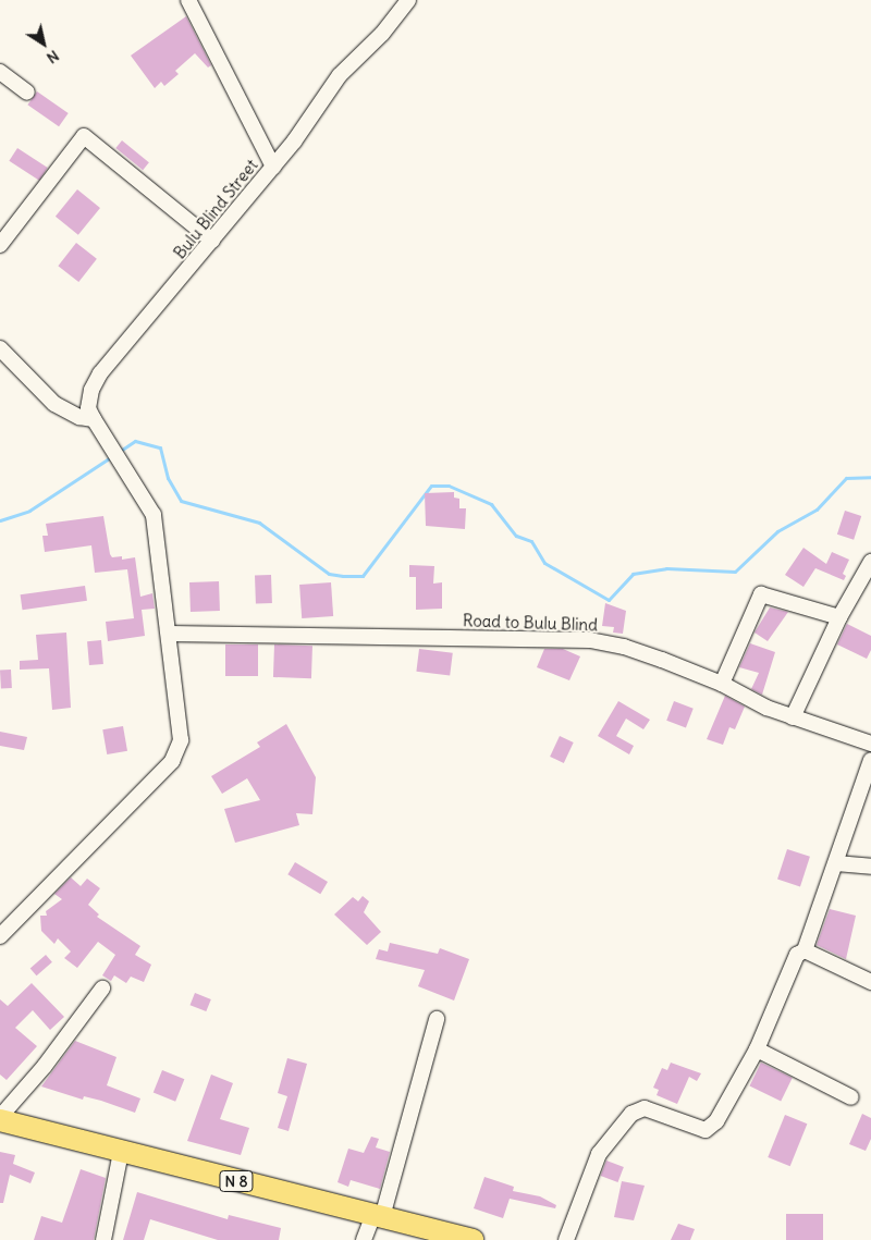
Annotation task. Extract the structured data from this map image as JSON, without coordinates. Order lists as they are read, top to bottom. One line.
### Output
{"streets":{"highway":["N 8"],"street":["Bulu Blind Street","Road to Bulu Blind"]},"crossings":[["Bulu Blind Street","Road to Bulu Blind"]],"north":"bottom right"}
